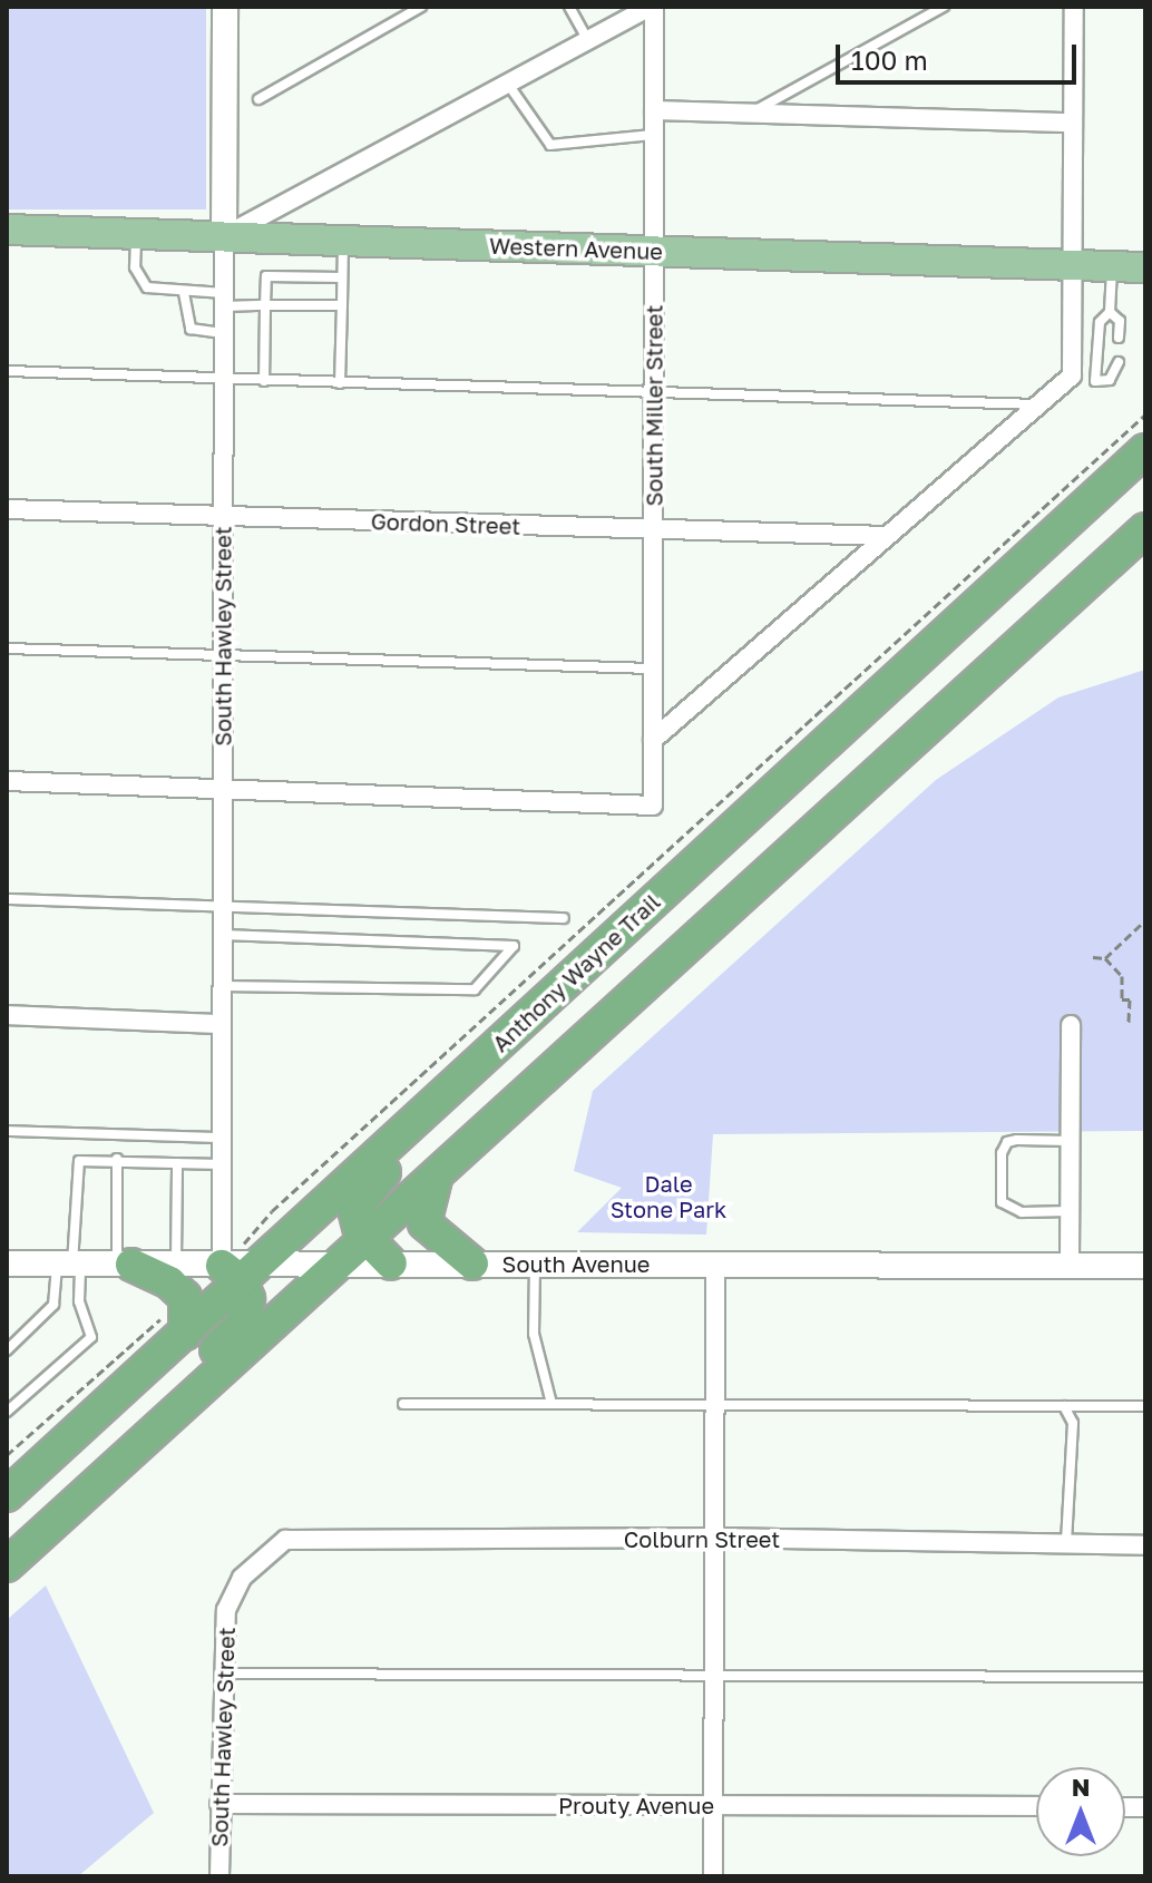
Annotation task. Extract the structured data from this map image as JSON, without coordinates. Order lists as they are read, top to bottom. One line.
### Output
{"streets":{"highway":["Anthony Wayne Trail"],"main road":["Western Avenue"],"street":["South Miller Street","Gordon Street","South Hawley Street","South Avenue","Colburn Street","Prouty Avenue"]},"crossings":[["Western Avenue","South Miller Street"],["Western Avenue","South Hawley Street"],["South Miller Street","Gordon Street"],["South Miller Street","South Hawley Street"],["Gordon Street","South Hawley Street"],["South Hawley Street","Anthony Wayne Trail"],["South Hawley Street","South Avenue"],["South Hawley Street","Colburn Street"],["South Hawley Street","Prouty Avenue"],["Anthony Wayne Trail","South Avenue"]],"parks":["Dale Stone Park"],"scale_bar":"100 m","north":"top"}
